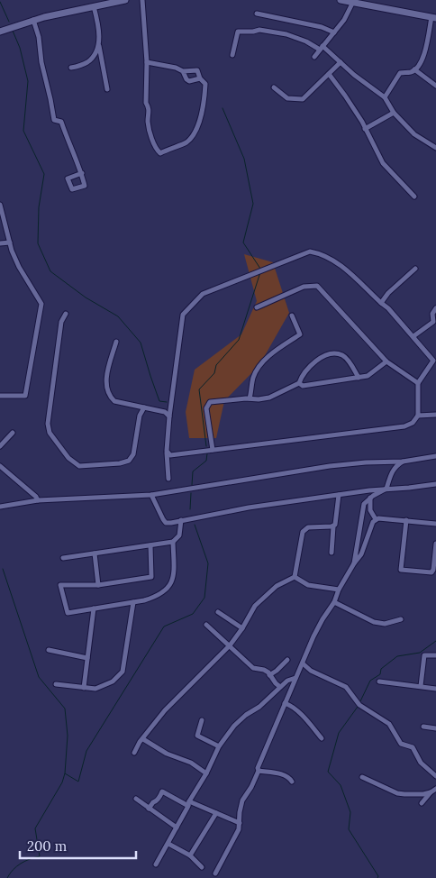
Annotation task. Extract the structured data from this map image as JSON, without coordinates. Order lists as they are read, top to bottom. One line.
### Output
{"scale_bar":"200 m"}
